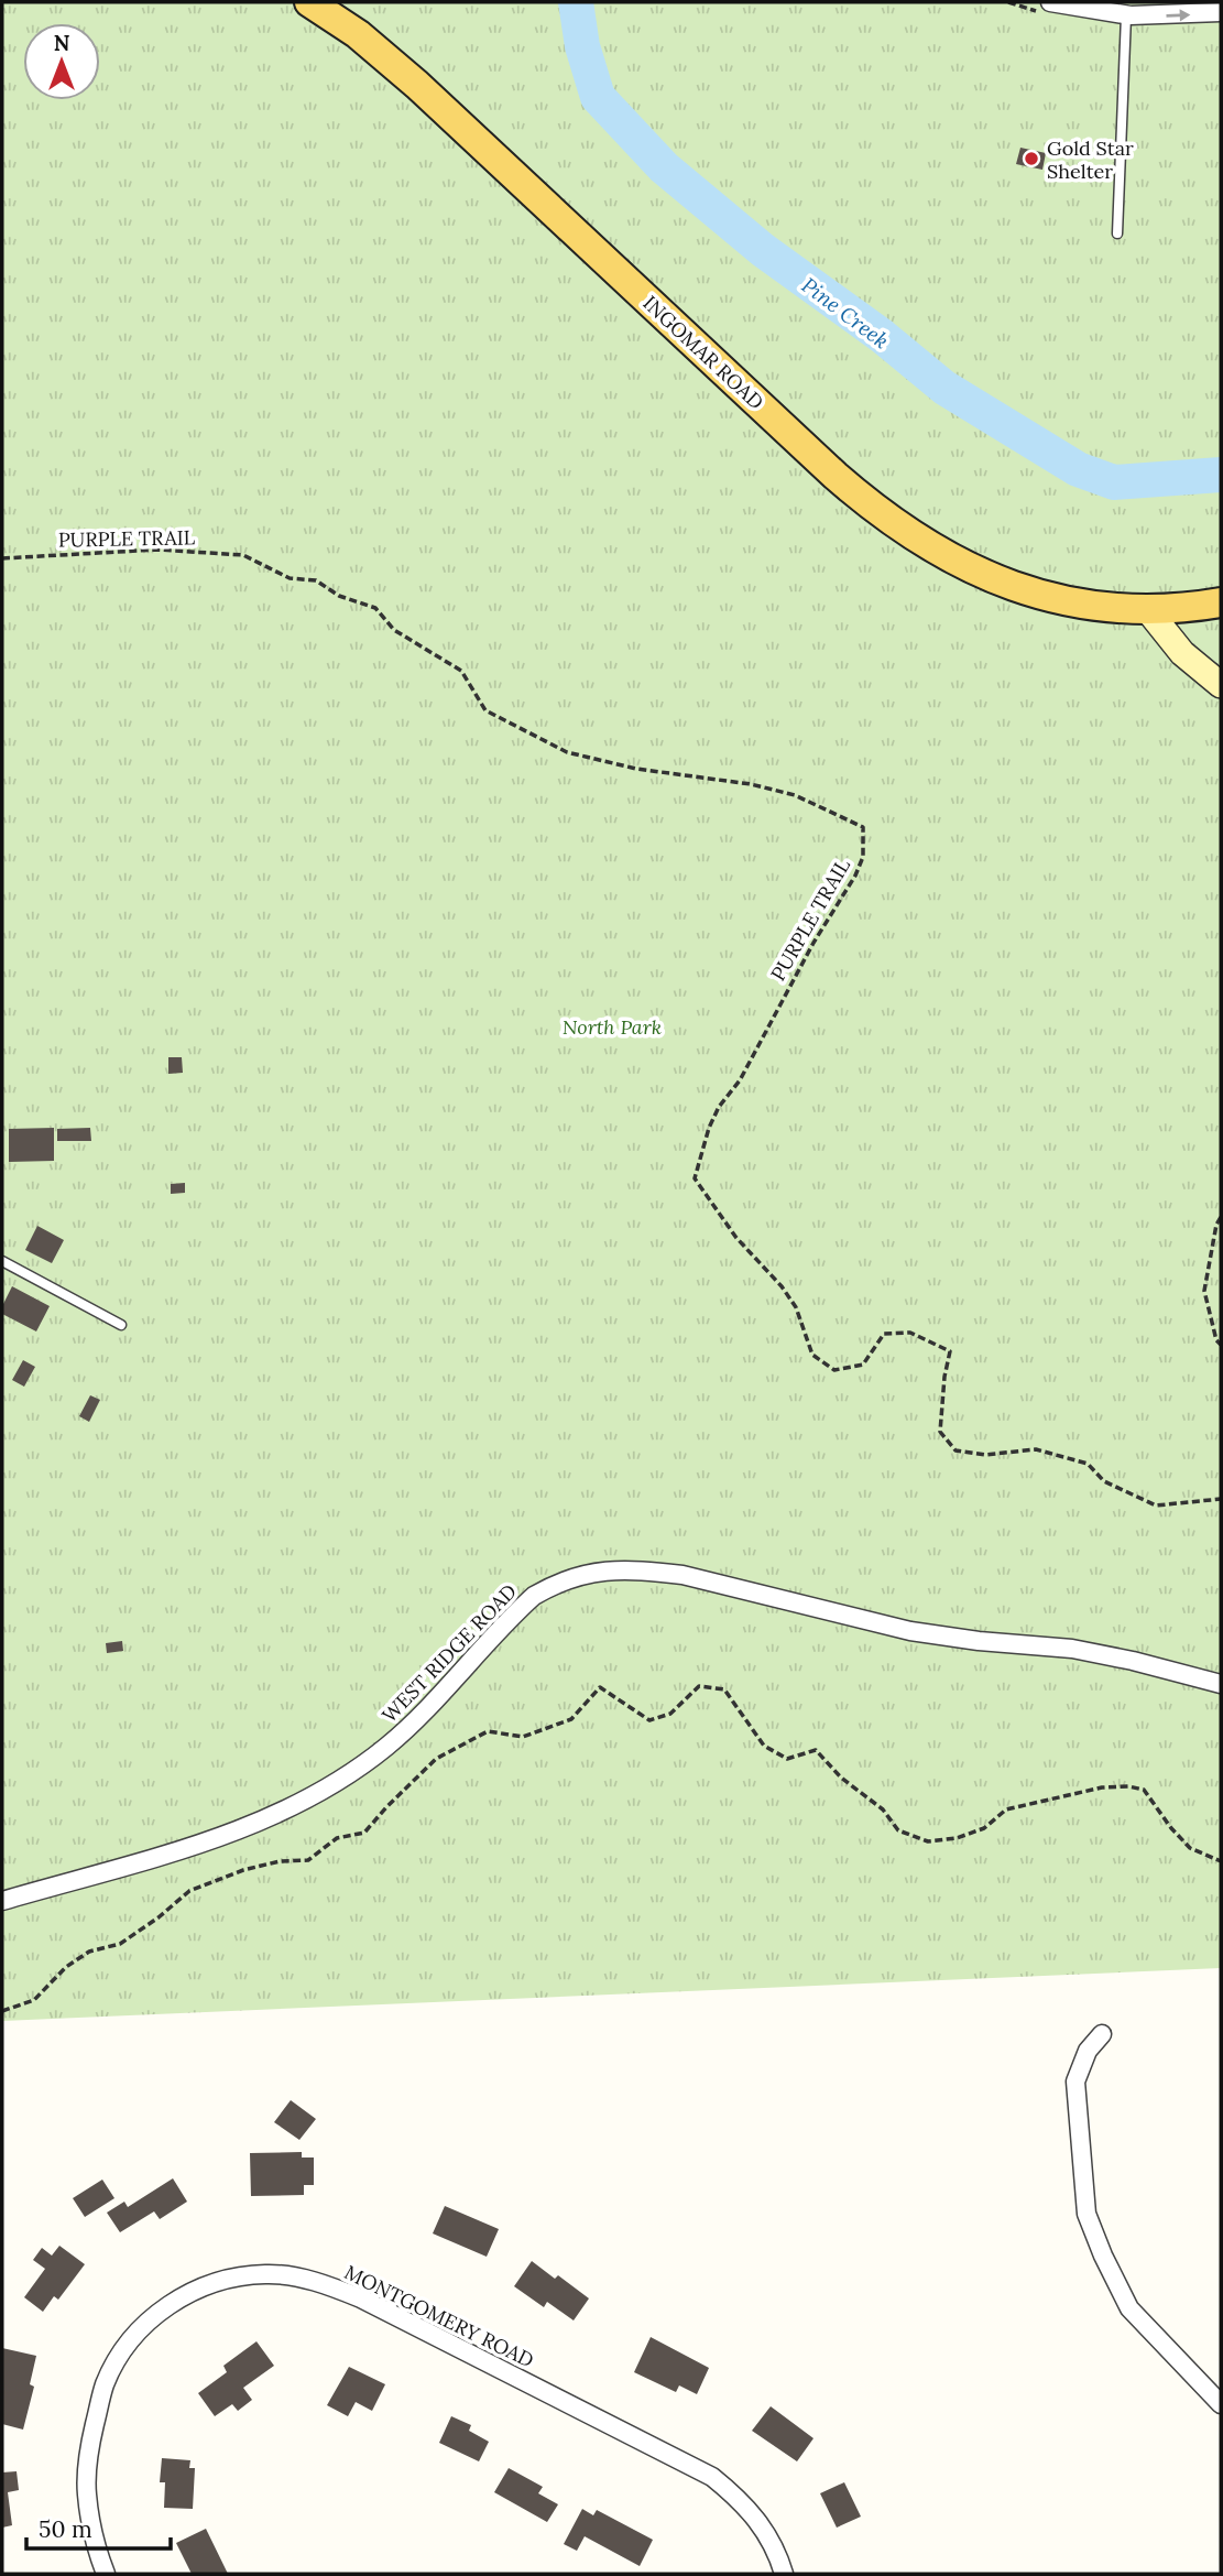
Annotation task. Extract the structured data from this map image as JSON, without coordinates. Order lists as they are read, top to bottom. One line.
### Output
{"streets":{"main road":["INGOMAR ROAD"],"street":["WEST RIDGE ROAD","MONTGOMERY ROAD"],"path":["PURPLE TRAIL"]},"water":["Pine Creek"],"parks":["North Park"],"places":["Gold Star Shelter"],"scale_bar":"50 m","north":"top"}
